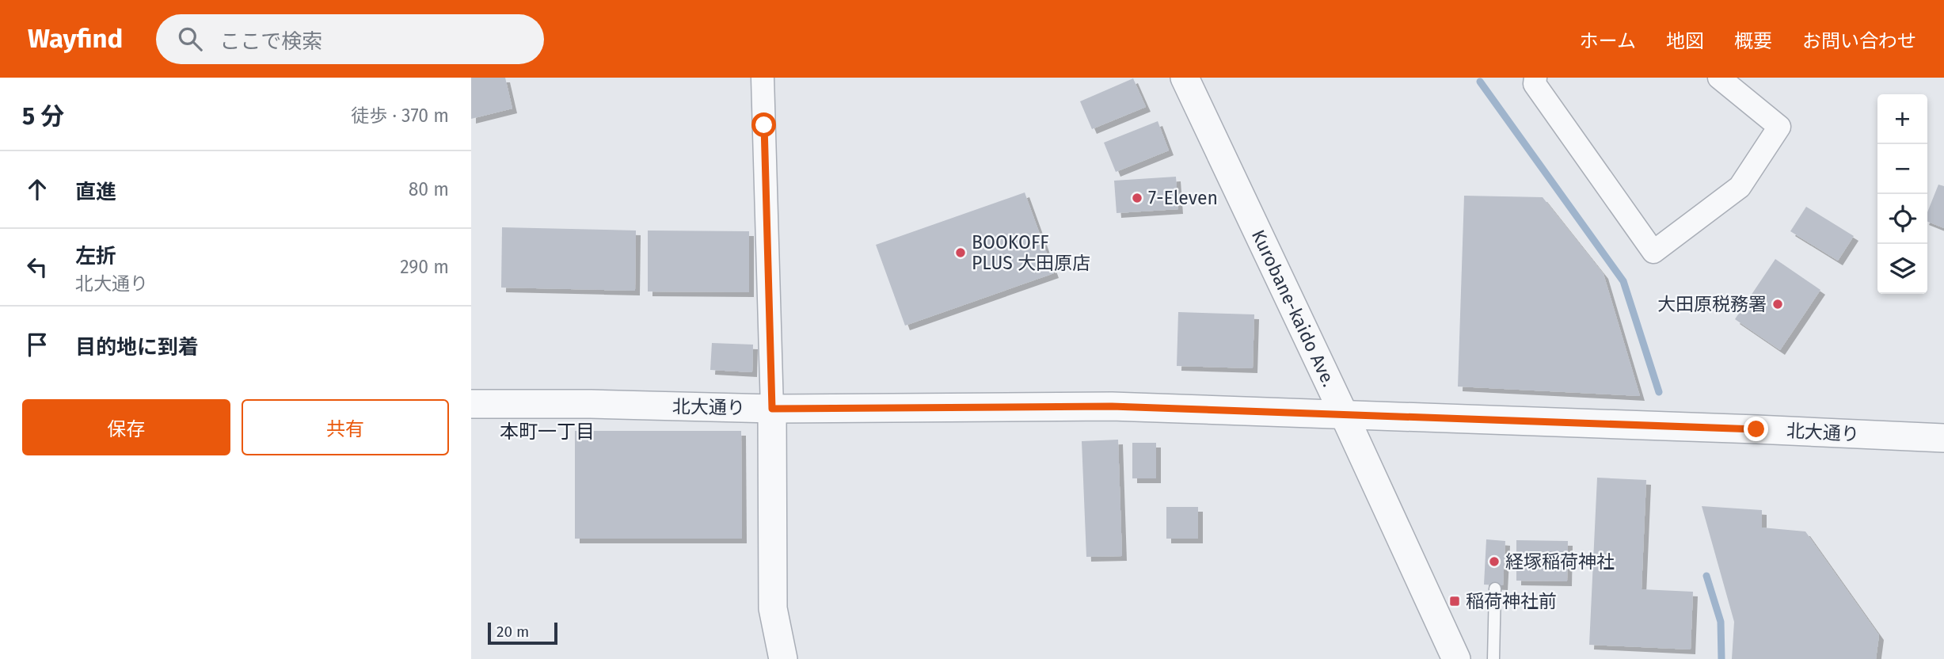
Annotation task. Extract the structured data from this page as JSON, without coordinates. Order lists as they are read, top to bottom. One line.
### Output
{"streets":{"street":["Kurobane-kaido Ave.","北大通り"]},"crossings":[["Kurobane-kaido Ave.","北大通り"]],"districts":["本町一丁目"],"places":{"other":["7-Eleven","BOOKOFF PLUS 大田原店","大田原税務署","経塚稲荷神社"],"transit":["稲荷神社前"]},"scale_bar":"20 m","page":{"header":"Wayfind","search":"ここで検索","nav":["ホーム","地図","概要","お問い合わせ"],"heading":["5 分","徒歩 · 370 m"],"map_buttons":["+","−"],"list":[["直進","80 m"],["左折","北大通り","290 m"],"目的地に到着"],"buttons":["保存","共有"],"scale":"20 m"}}
